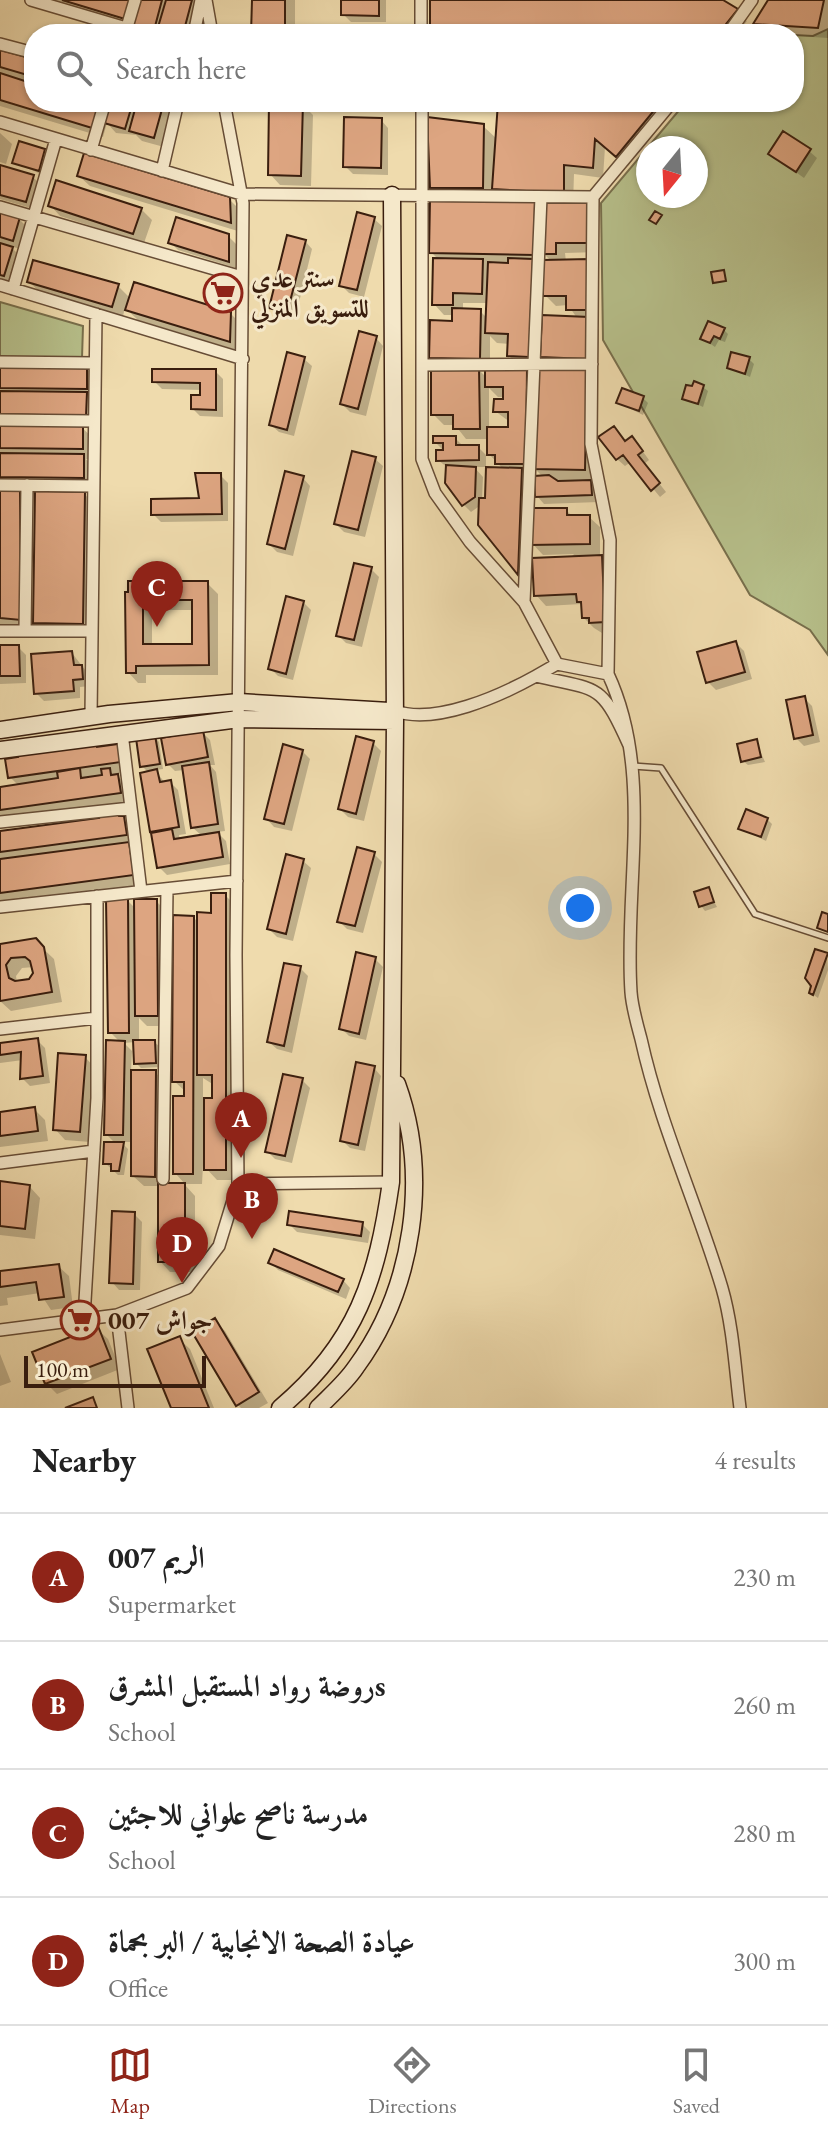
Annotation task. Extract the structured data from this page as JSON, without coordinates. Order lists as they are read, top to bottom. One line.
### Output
{"places":{"supermarket":["سنتر عدي للتسويق المنزلي","جواش 007"]},"scale_bar":"100 m","north":"bottom","page":{"search":"Search here","pins":["C","A","B","D"],"scale":"100 m","heading":["Nearby","4 results"],"list":[{"mark":"A","name":"الريم 007","note":"Supermarket","value":"230 m"},{"mark":"B","name":"روضة رواد المستقبل المشرقs","note":"School","value":"260 m"},{"mark":"C","name":"مدرسة ناصح علواني للاجئين","note":"School","value":"280 m"},{"mark":"D","name":"عيادة الصحة الانجابية / البر بحماة","note":"Office","value":"300 m"}],"nav":["Map","Directions","Saved"]}}
